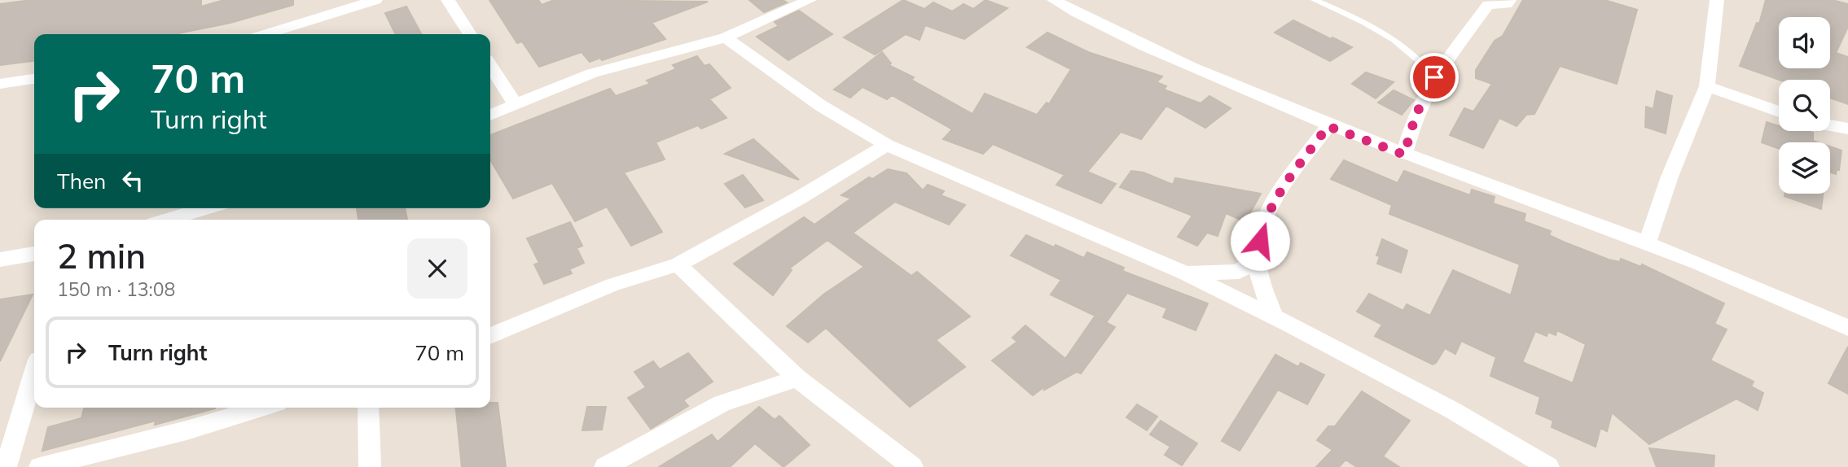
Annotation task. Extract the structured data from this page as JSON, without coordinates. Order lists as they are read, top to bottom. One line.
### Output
{"page":{"turn":["70 m","Turn right"],"then":"Then","heading":["2 min","150 m · 13:08"],"list":[{"name":"Turn right","value":"70 m"}]}}
